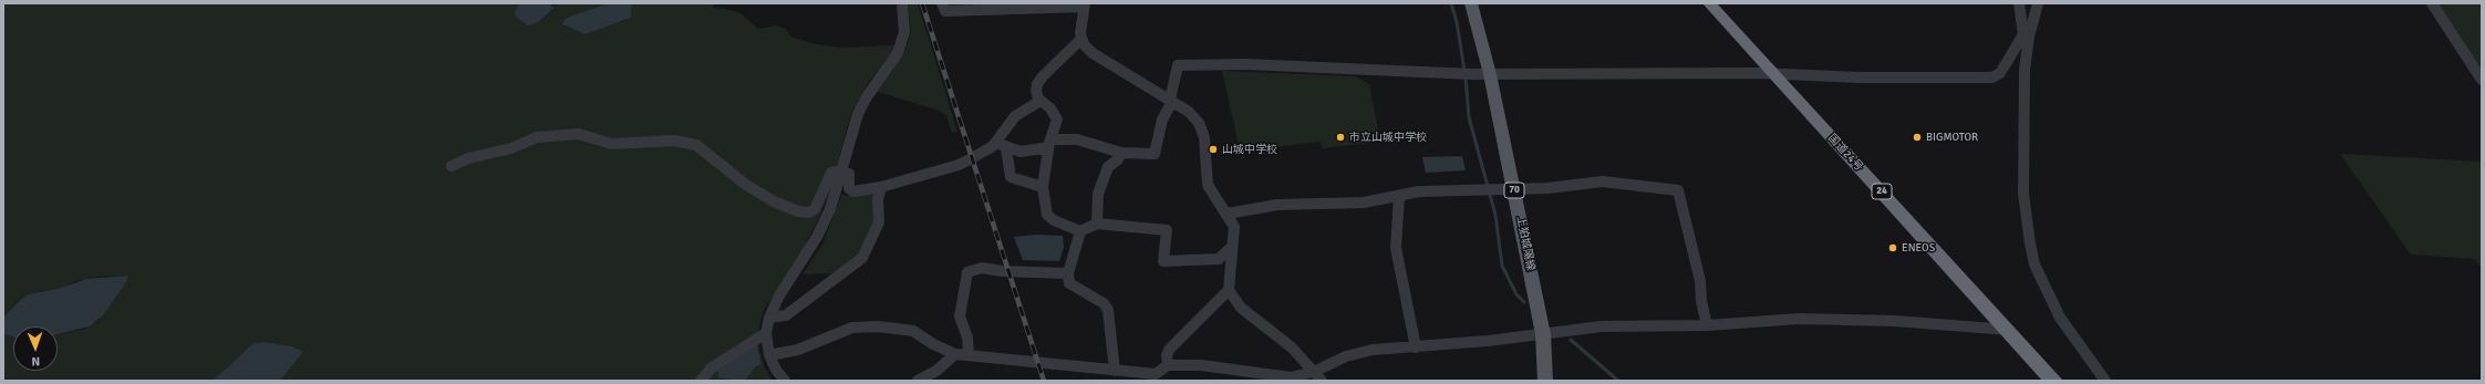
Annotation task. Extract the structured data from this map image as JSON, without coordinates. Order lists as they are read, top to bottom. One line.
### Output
{"streets":{"highway":["国道24号","24"],"main road":["70","上狛城陽線"]},"places":["市立山城中学校","BIGMOTOR","山城中学校","ENEOS"],"north":"bottom"}
